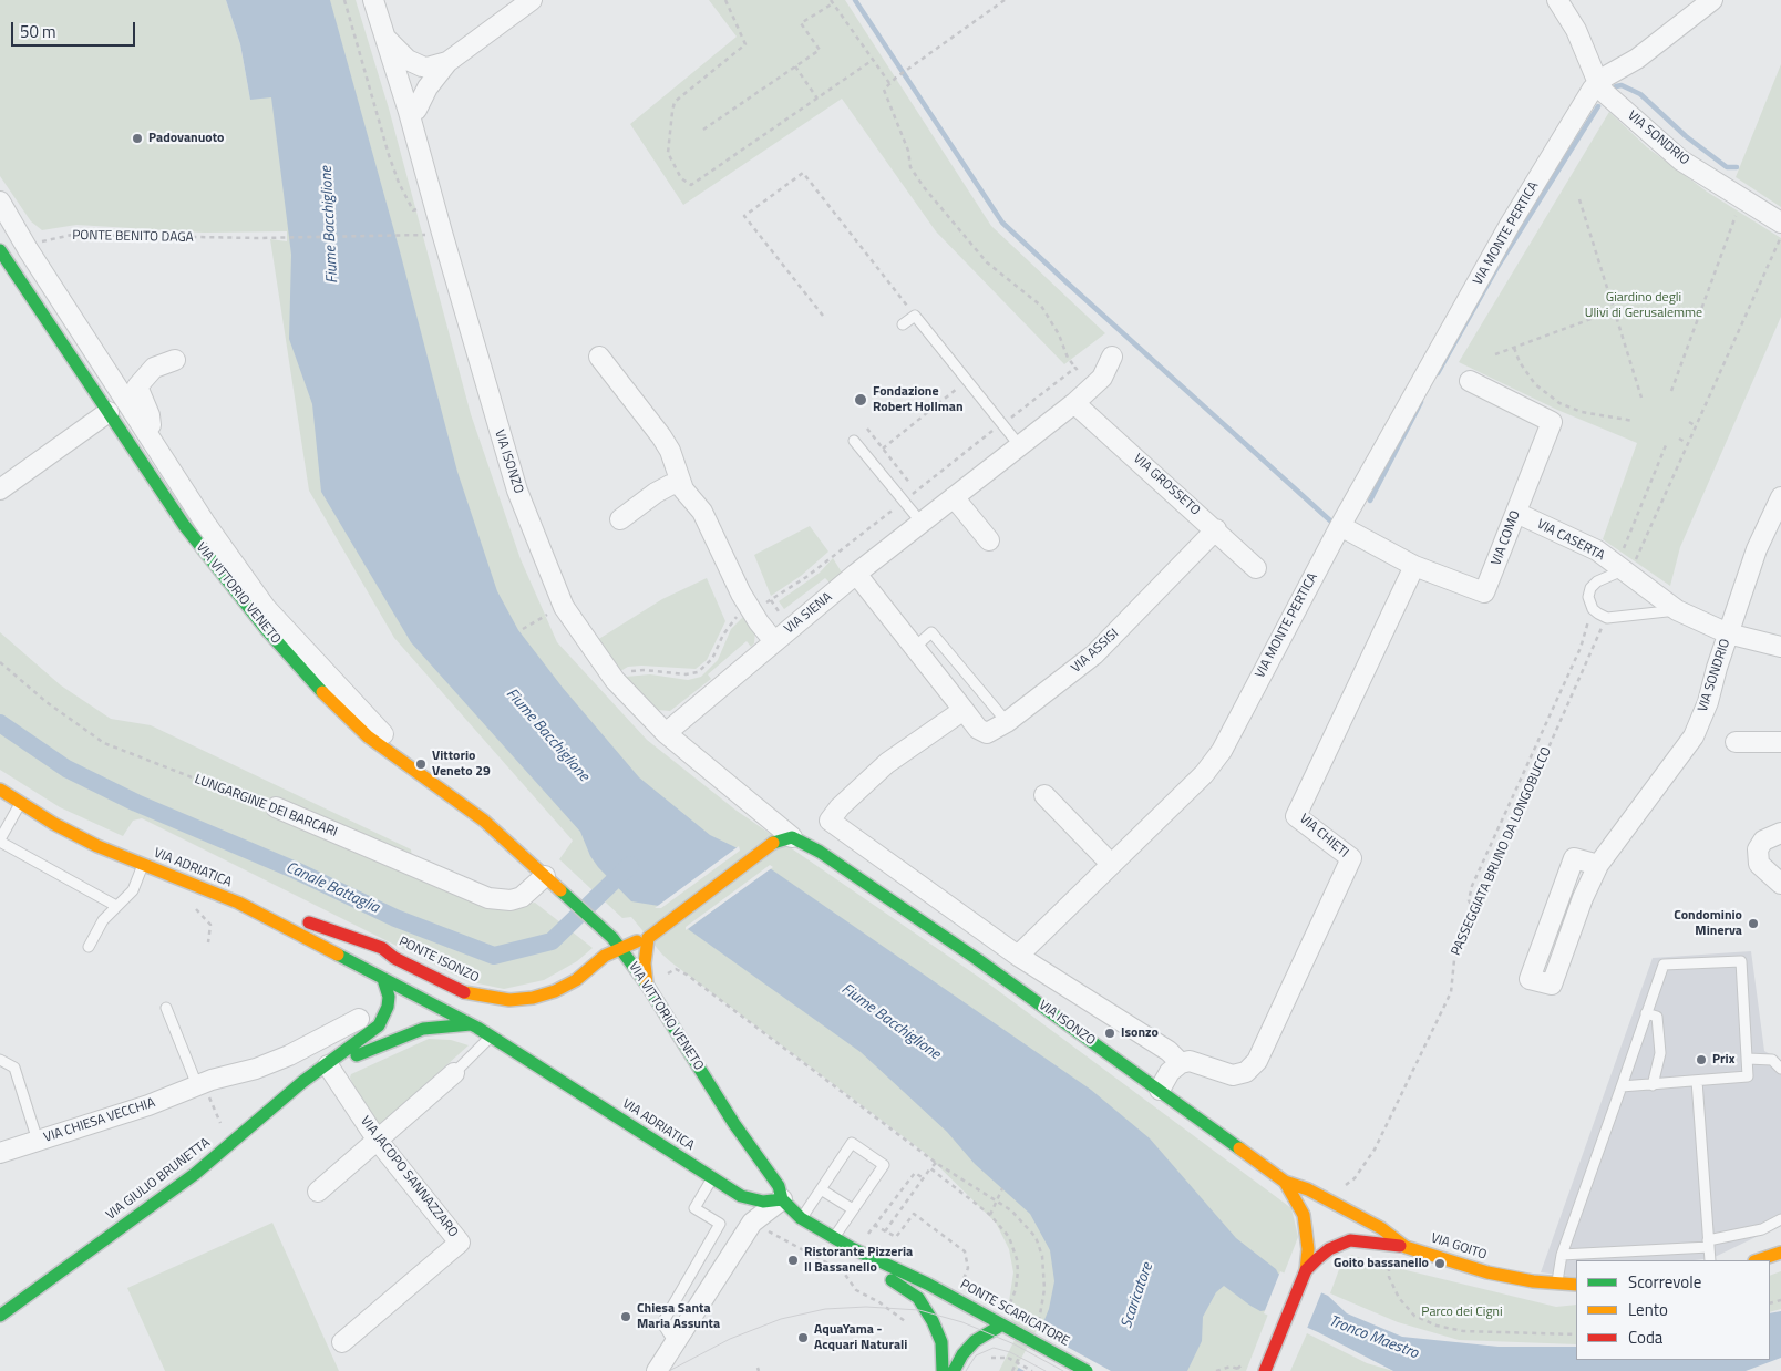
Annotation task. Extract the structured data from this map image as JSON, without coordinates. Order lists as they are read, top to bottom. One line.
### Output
{"streets":{"main road":["VIA ISONZO","VIA VITTORIO VENETO","VIA ADRIATICA","PONTE ISONZO","VIA GIULIO BRUNETTA","VIA GOITO","PONTE SCARICATORE"],"street":["VIA SONDRIO","VIA MONTE PERTICA","VIA GROSSETO","VIA COMO","VIA CASERTA","VIA SIENA","VIA ASSISI","LUNGARGINE DEI BARCARI","VIA CHIETI","VIA CHIESA VECCHIA","VIA JACOPO SANNAZZARO"],"path":["PONTE BENITO DAGA","PASSEGGIATA BRUNO DA LONGOBUCCO"]},"crossings":[["VIA SONDRIO","VIA MONTE PERTICA"],["VIA SONDRIO","VIA CASERTA"],["VIA MONTE PERTICA","VIA COMO"],["VIA ISONZO","VIA SIENA"],["VIA ISONZO","PONTE ISONZO"],["VIA ISONZO","VIA GOITO"],["VIA GROSSETO","VIA SIENA"],["VIA GROSSETO","VIA ASSISI"],["VIA COMO","VIA CASERTA"],["VIA COMO","VIA CHIETI"],["VIA CASERTA","PASSEGGIATA BRUNO DA LONGOBUCCO"],["VIA VITTORIO VENETO","LUNGARGINE DEI BARCARI"],["VIA VITTORIO VENETO","VIA ADRIATICA"],["VIA VITTORIO VENETO","PONTE ISONZO"],["VIA SIENA","VIA ASSISI"],["VIA ADRIATICA","PONTE ISONZO"],["VIA ADRIATICA","VIA GIULIO BRUNETTA"],["VIA JACOPO SANNAZZARO","VIA GIULIO BRUNETTA"]],"water":["Fiume Bacchiglione","Canale Battaglia","Scaricatore","Tronco Maestro"],"parks":["Giardino degli Ulivi di Gerusalemme","Parco dei Cigni"],"places":["Padovanuoto","Fondazione Robert Hollman","Vittorio Veneto 29","Condominio Minerva","Isonzo","Prix","Ristorante Pizzeria Il Bassanello","Goito bassanello","Chiesa Santa Maria Assunta","AquaYama - Acquari Naturali"],"legend":["Scorrevole","Lento","Coda"],"scale_bar":"50 m"}
